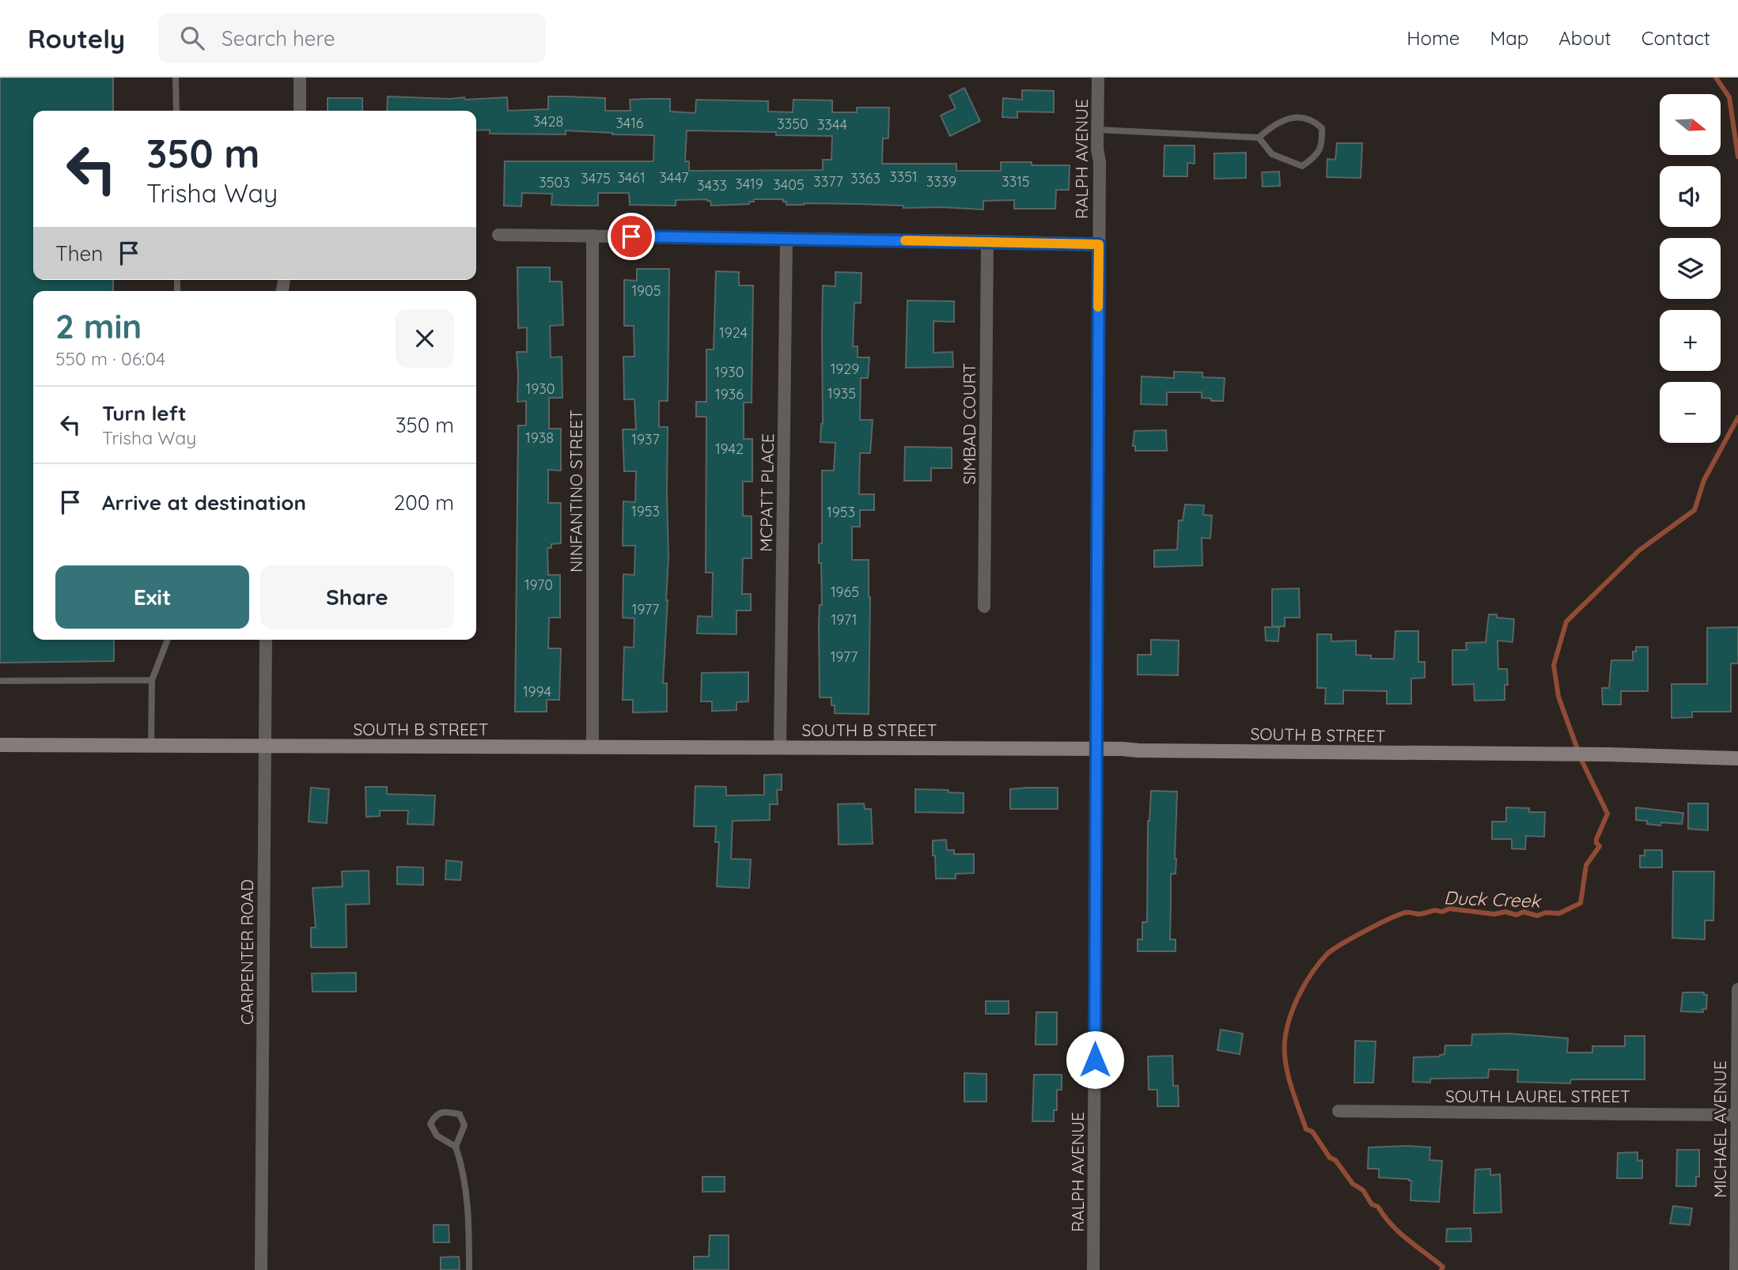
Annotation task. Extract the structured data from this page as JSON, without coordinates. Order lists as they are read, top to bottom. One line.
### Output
{"streets":{"street":["RALPH AVENUE","SIMBAD COURT","NINFANTINO STREET","MCPATT PLACE","SOUTH B STREET","CARPENTER ROAD","SOUTH LAUREL STREET","MICHAEL AVENUE"]},"crossings":[["RALPH AVENUE","SOUTH B STREET"],["NINFANTINO STREET","SOUTH B STREET"],["MCPATT PLACE","SOUTH B STREET"],["SOUTH B STREET","CARPENTER ROAD"],["SOUTH LAUREL STREET","MICHAEL AVENUE"]],"water":["Duck Creek"],"house_numbers":["3428","3416","3350","3344","3351","3461","3447","3475","3363","3377","3339","3315","3503","3419","3405","3433","1905","1924","1929","1930","1930","1935","1936","1938","1937","1942","1953","1953","1970","1965","1977","1971","1977","1994"],"north":"right","page":{"header":"Routely","search":"Search here","nav":["Home","Map","About","Contact"],"map_buttons":["+","−"],"turn":["350 m","Trisha Way"],"then":"Then","heading":["2 min","550 m · 06:04"],"list":[{"name":"Turn left","note":"Trisha Way","value":"350 m"},{"name":"Arrive at destination","value":"200 m"}],"buttons":["Exit","Share"]}}
